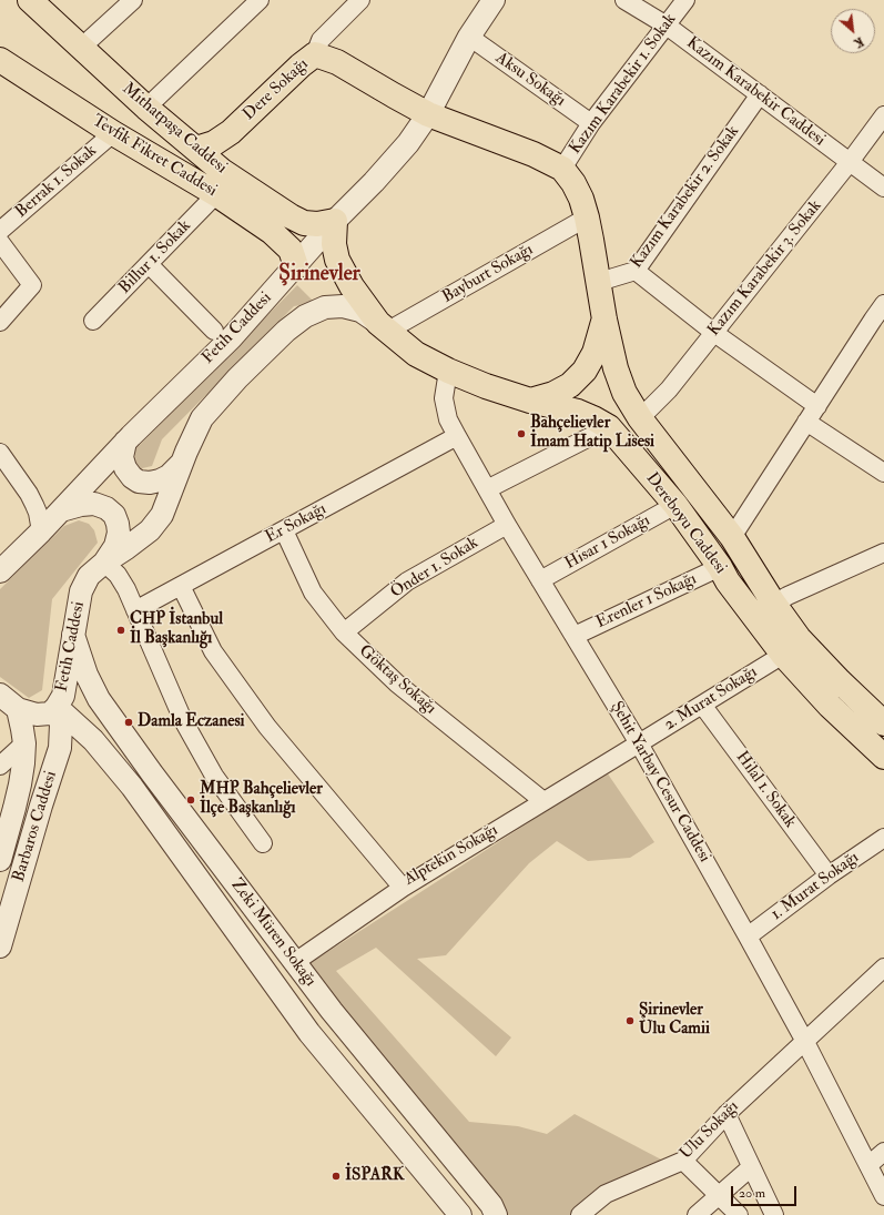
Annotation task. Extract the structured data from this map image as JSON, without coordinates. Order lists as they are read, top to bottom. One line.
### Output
{"streets":{"main road":["Dere Sokağı","Mithatpaşa Caddesi","Tevfik Fikret Caddesi","Dereboyu Caddesi"],"street":["Aksu Sokağı","Kazım Karabekir 1. Sokak","Kazım Karabekir Caddesi","Berrak 1. Sokak","Kazım Karabekir 2. Sokak","Billur 1. Sokak","Kazım Karabekir 3. Sokak","Bayburt Sokağı","Fetih Caddesi","Er Sokağı","Hisar 1 Sokağı","Önder 1. Sokak","Erenler 1 Sokağı","Göktaş Sokağı","2. Murat Sokağı","Şehit Yarbay Cesur Caddesi","Hilal 1. Sokak","Barbaros Caddesi","Alptekin Sokağı","1. Murat Sokağı","Zeki Müren Sokağı","Ulu Sokağı"]},"crossings":[["Aksu Sokağı","Kazım Karabekir 1. Sokak"],["Aksu Sokağı","Fetih Caddesi"],["Kazım Karabekir 1. Sokak","Kazım Karabekir Caddesi"],["Kazım Karabekir 1. Sokak","Dereboyu Caddesi"],["Dere Sokağı","Mithatpaşa Caddesi"],["Dere Sokağı","Fetih Caddesi"],["Dere Sokağı","Dereboyu Caddesi"],["Kazım Karabekir Caddesi","Kazım Karabekir 2. Sokak"],["Kazım Karabekir Caddesi","Kazım Karabekir 3. Sokak"],["Mithatpaşa Caddesi","Fetih Caddesi"],["Mithatpaşa Caddesi","Dereboyu Caddesi"],["Tevfik Fikret Caddesi","Berrak 1. Sokak"],["Tevfik Fikret Caddesi","Billur 1. Sokak"],["Tevfik Fikret Caddesi","Fetih Caddesi"],["Kazım Karabekir 2. Sokak","Dereboyu Caddesi"],["Kazım Karabekir 3. Sokak","Dereboyu Caddesi"],["Bayburt Sokağı","Fetih Caddesi"],["Bayburt Sokağı","Dereboyu Caddesi"],["Fetih Caddesi","Dereboyu Caddesi"],["Fetih Caddesi","Barbaros Caddesi"],["Fetih Caddesi","Zeki Müren Sokağı"],["Er Sokağı","Göktaş Sokağı"],["Er Sokağı","Şehit Yarbay Cesur Caddesi"],["Er Sokağı","Alptekin Sokağı"],["Dereboyu Caddesi","Hisar 1 Sokağı"],["Dereboyu Caddesi","Erenler 1 Sokağı"],["Dereboyu Caddesi","2. Murat Sokağı"],["Dereboyu Caddesi","Şehit Yarbay Cesur Caddesi"],["Hisar 1 Sokağı","Şehit Yarbay Cesur Caddesi"],["Önder 1. Sokak","Göktaş Sokağı"],["Önder 1. Sokak","Şehit Yarbay Cesur Caddesi"],["Erenler 1 Sokağı","Şehit Yarbay Cesur Caddesi"],["Göktaş Sokağı","Alptekin Sokağı"],["2. Murat Sokağı","Şehit Yarbay Cesur Caddesi"],["2. Murat Sokağı","Hilal 1. Sokak"],["2. Murat Sokağı","Alptekin Sokağı"],["Şehit Yarbay Cesur Caddesi","Alptekin Sokağı"],["Şehit Yarbay Cesur Caddesi","1. Murat Sokağı"],["Şehit Yarbay Cesur Caddesi","Ulu Sokağı"],["Hilal 1. Sokak","1. Murat Sokağı"],["Barbaros Caddesi","Zeki Müren Sokağı"]],"districts":["Şirinevler"],"places":["Bahçelievler İmam Hatip Lisesi","CHP İstanbul İl Başkanlığı","Damla Eczanesi","MHP Bahçelievler İlçe Başkanlığı","Şirinevler Ulu Camii","İSPARK"],"scale_bar":"20 m","north":"bottom right"}
